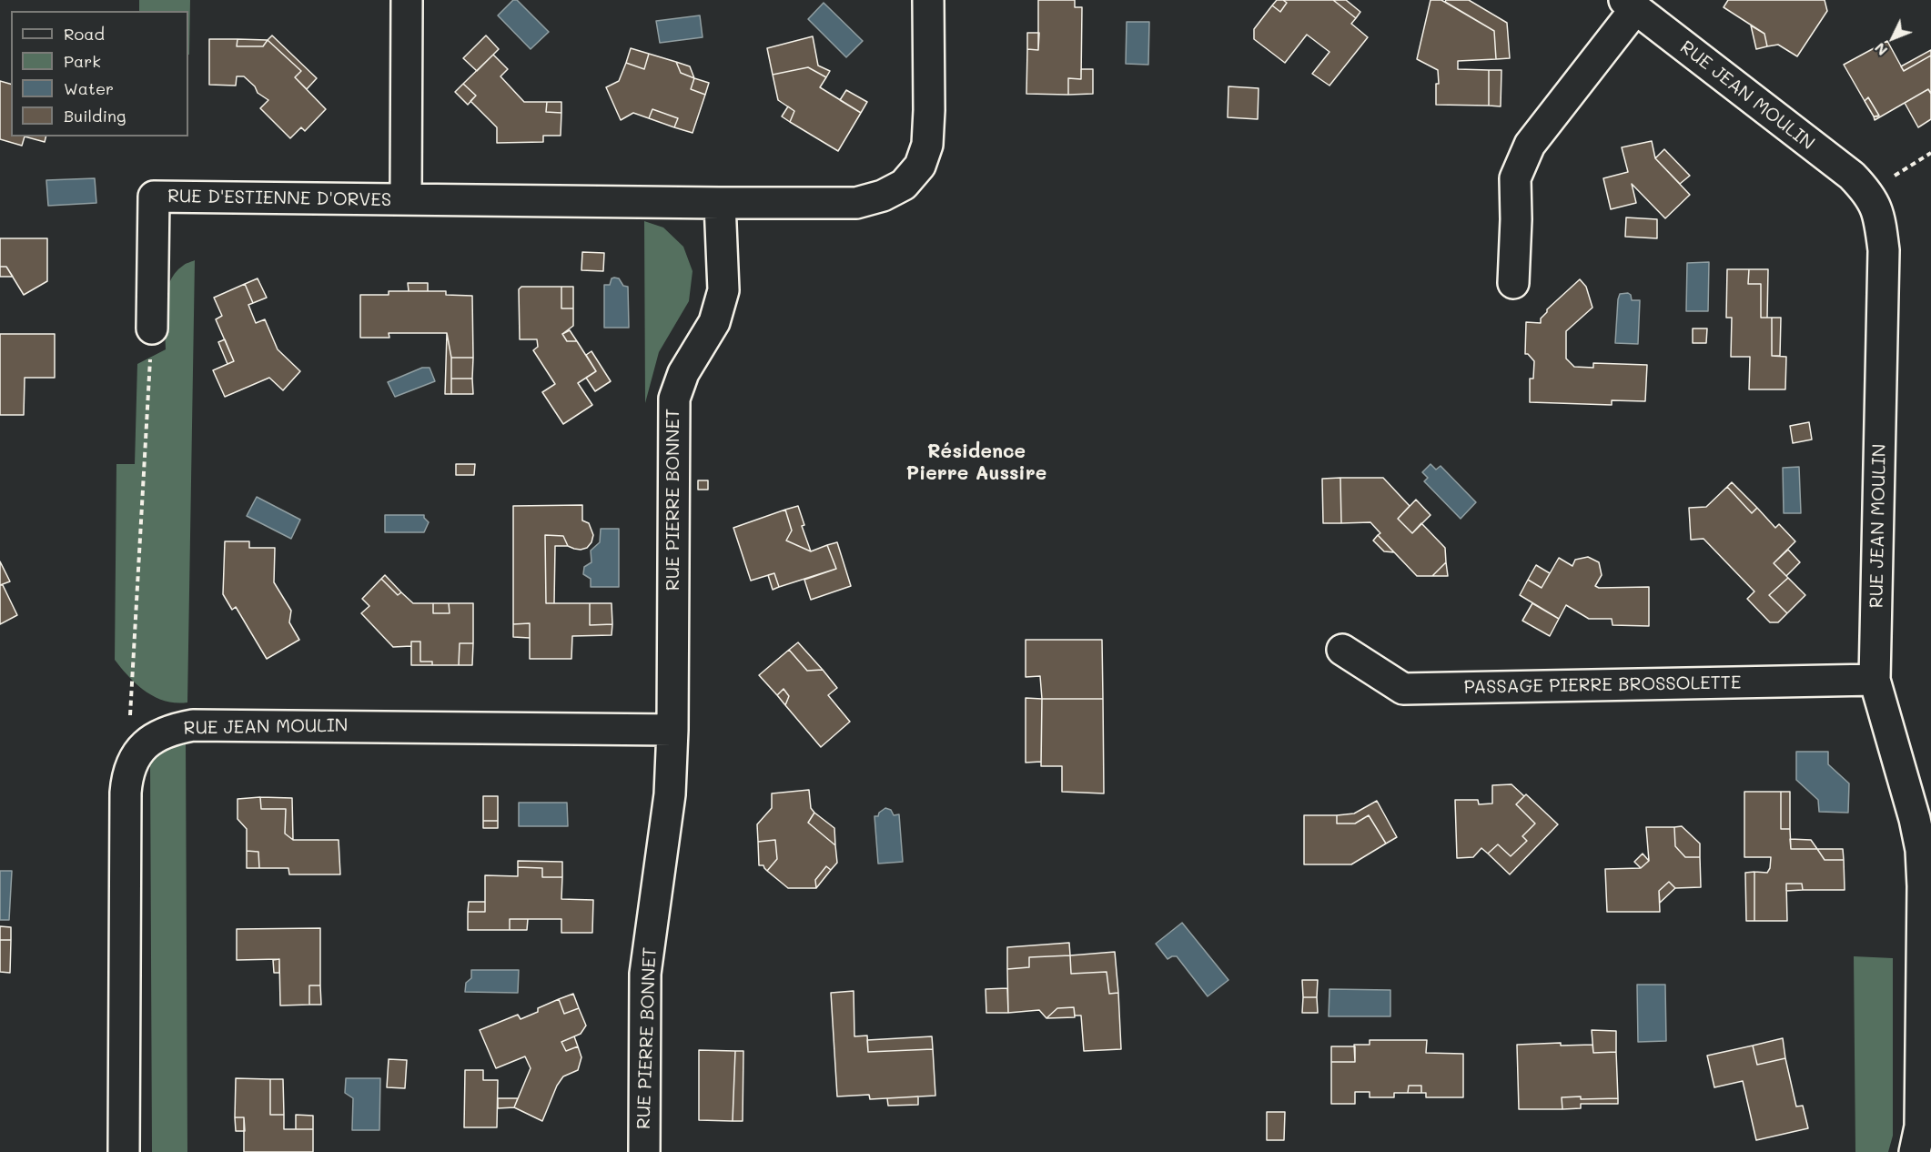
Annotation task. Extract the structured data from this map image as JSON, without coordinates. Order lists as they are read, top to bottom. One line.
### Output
{"streets":{"street":["RUE JEAN MOULIN","RUE D'ESTIENNE D'ORVES","RUE PIERRE BONNET","PASSAGE PIERRE BROSSOLETTE"]},"crossings":[["RUE JEAN MOULIN","RUE PIERRE BONNET"],["RUE JEAN MOULIN","PASSAGE PIERRE BROSSOLETTE"],["RUE D'ESTIENNE D'ORVES","RUE PIERRE BONNET"]],"districts":["Résidence Pierre Aussire"],"legend":["Road","Park","Water","Building"],"north":"bottom left"}
